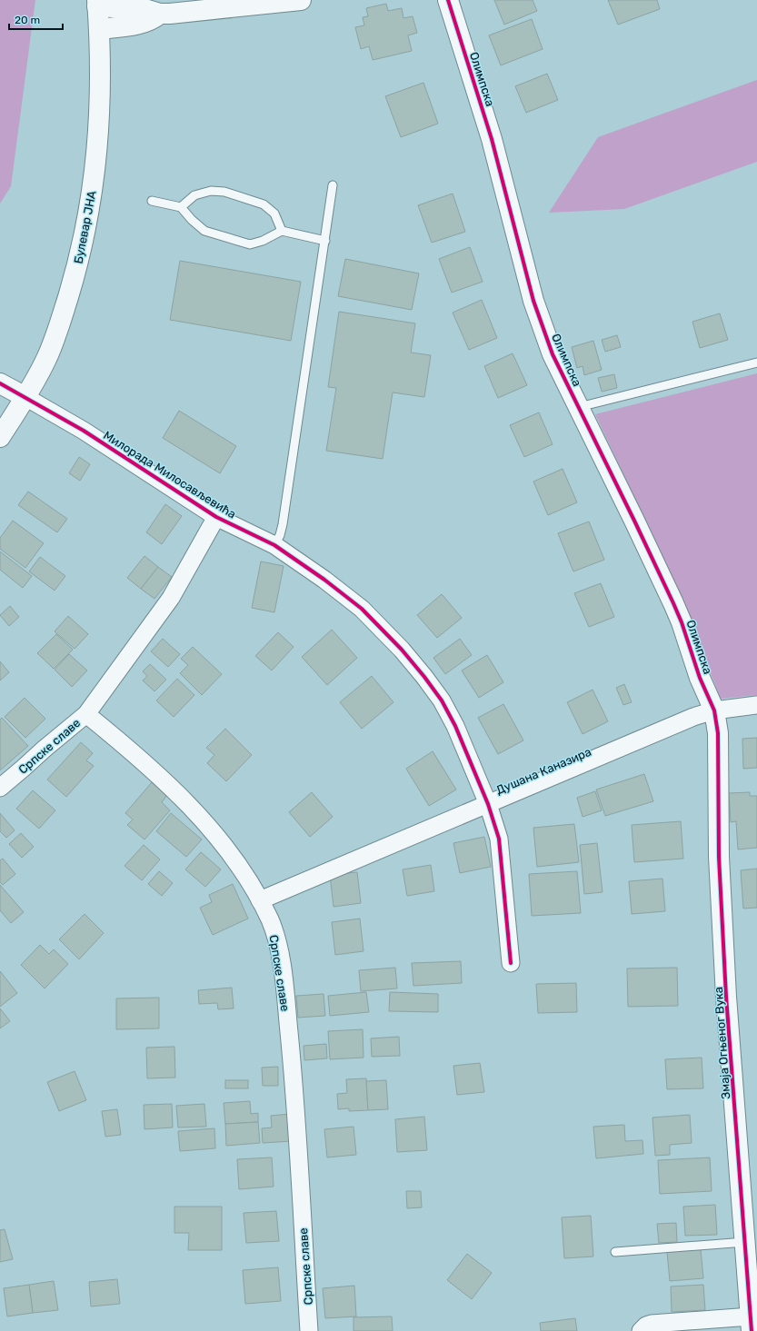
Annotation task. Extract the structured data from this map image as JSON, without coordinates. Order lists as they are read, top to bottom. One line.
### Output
{"streets":{"street":["Олимпска","Булевар ЈНА","Милорада Милосављевића","Српске славе","Душана Каназира","Змаја Огњеног Вука"]},"crossings":[["Олимпска","Душана Каназира"],["Олимпска","Змаја Огњеног Вука"],["Булевар ЈНА","Милорада Милосављевића"],["Милорада Милосављевића","Душана Каназира"],["Српске славе","Душана Каназира"],["Душана Каназира","Змаја Огњеног Вука"]],"scale_bar":"20 m"}
